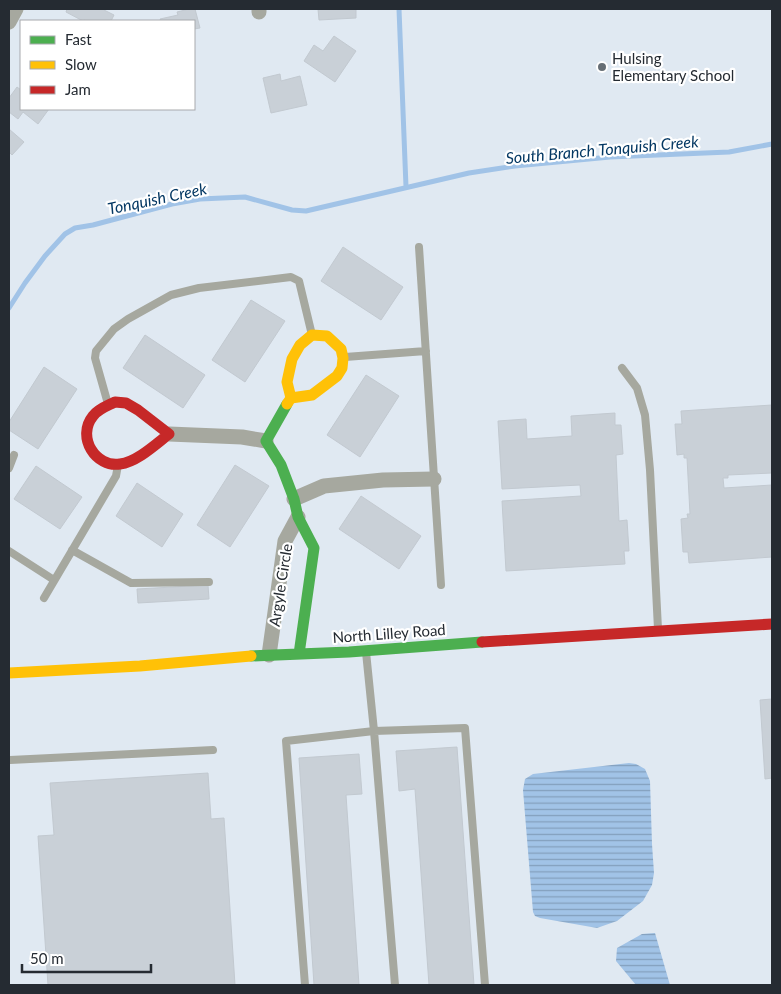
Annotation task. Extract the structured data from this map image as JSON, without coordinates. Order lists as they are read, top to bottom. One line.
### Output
{"streets":{"street":["Argyle Circle","North Lilley Road"]},"crossings":[["Argyle Circle","North Lilley Road"]],"water":["South Branch Tonquish Creek","Tonquish Creek"],"places":["Hulsing Elementary School"],"legend":["Fast","Slow","Jam"],"scale_bar":"50 m"}
